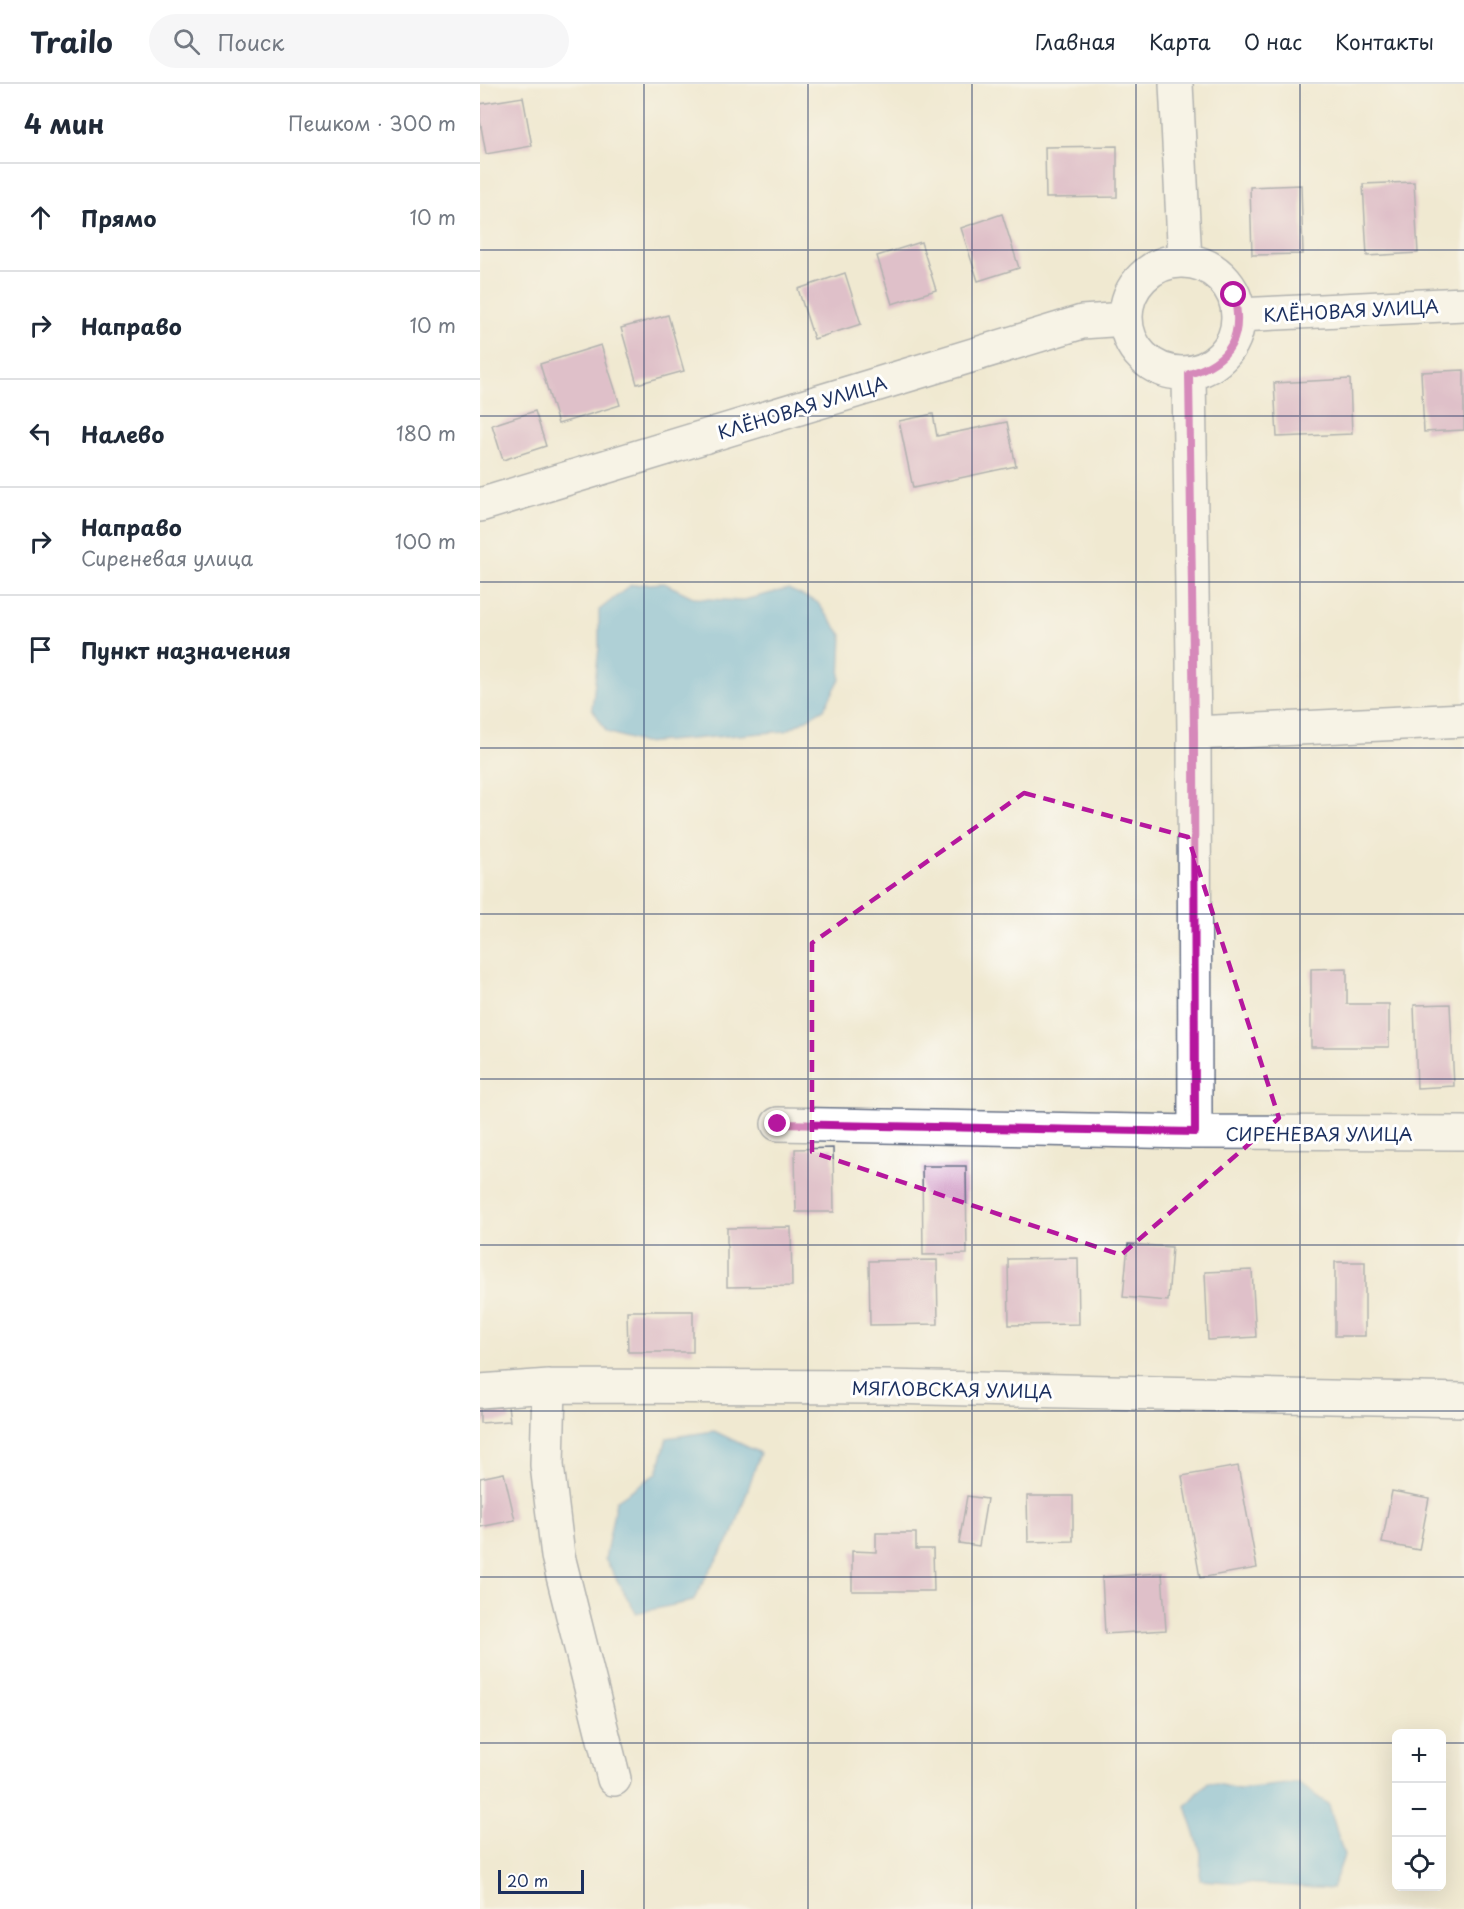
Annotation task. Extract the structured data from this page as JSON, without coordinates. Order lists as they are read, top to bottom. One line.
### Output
{"streets":{"street":["КЛЁНОВАЯ УЛИЦА","СИРЕНЕВАЯ УЛИЦА","МЯГЛОВСКАЯ УЛИЦА"]},"scale_bar":"20 m","page":{"header":"Trailo","search":"Поиск","nav":["Главная","Карта","О нас","Контакты"],"heading":["4 мин","Пешком · 300 m"],"list":[["Прямо","10 m"],["Направо","10 m"],["Налево","180 m"],["Направо","Сиреневая улица","100 m"],"Пункт назначения"],"map_buttons":["+","−"],"scale":"20 m"}}
